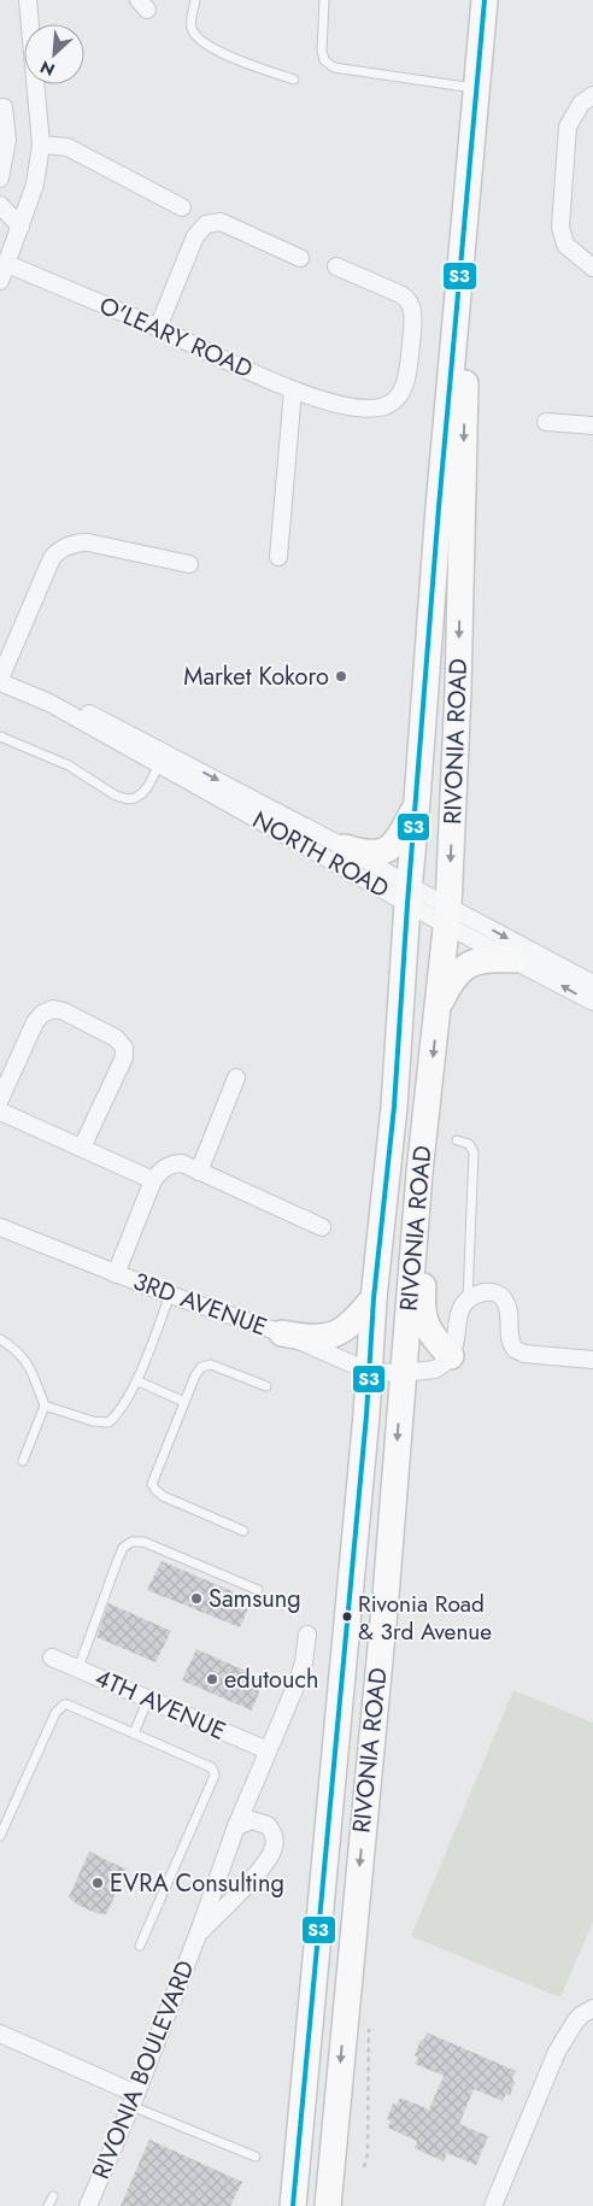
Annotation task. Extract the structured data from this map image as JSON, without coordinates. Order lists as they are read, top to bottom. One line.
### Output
{"streets":{"main road":["RIVONIA ROAD"],"street":["O'LEARY ROAD","NORTH ROAD","3RD AVENUE","4TH AVENUE","RIVONIA BOULEVARD"]},"crossings":[["RIVONIA ROAD","NORTH ROAD"],["RIVONIA ROAD","3RD AVENUE"],["4TH AVENUE","RIVONIA BOULEVARD"]],"places":["Market Kokoro","Samsung","Rivonia Road & 3rd Avenue","edutouch","EVRA Consulting"],"lines":["transit line S3"],"north":"bottom left"}
